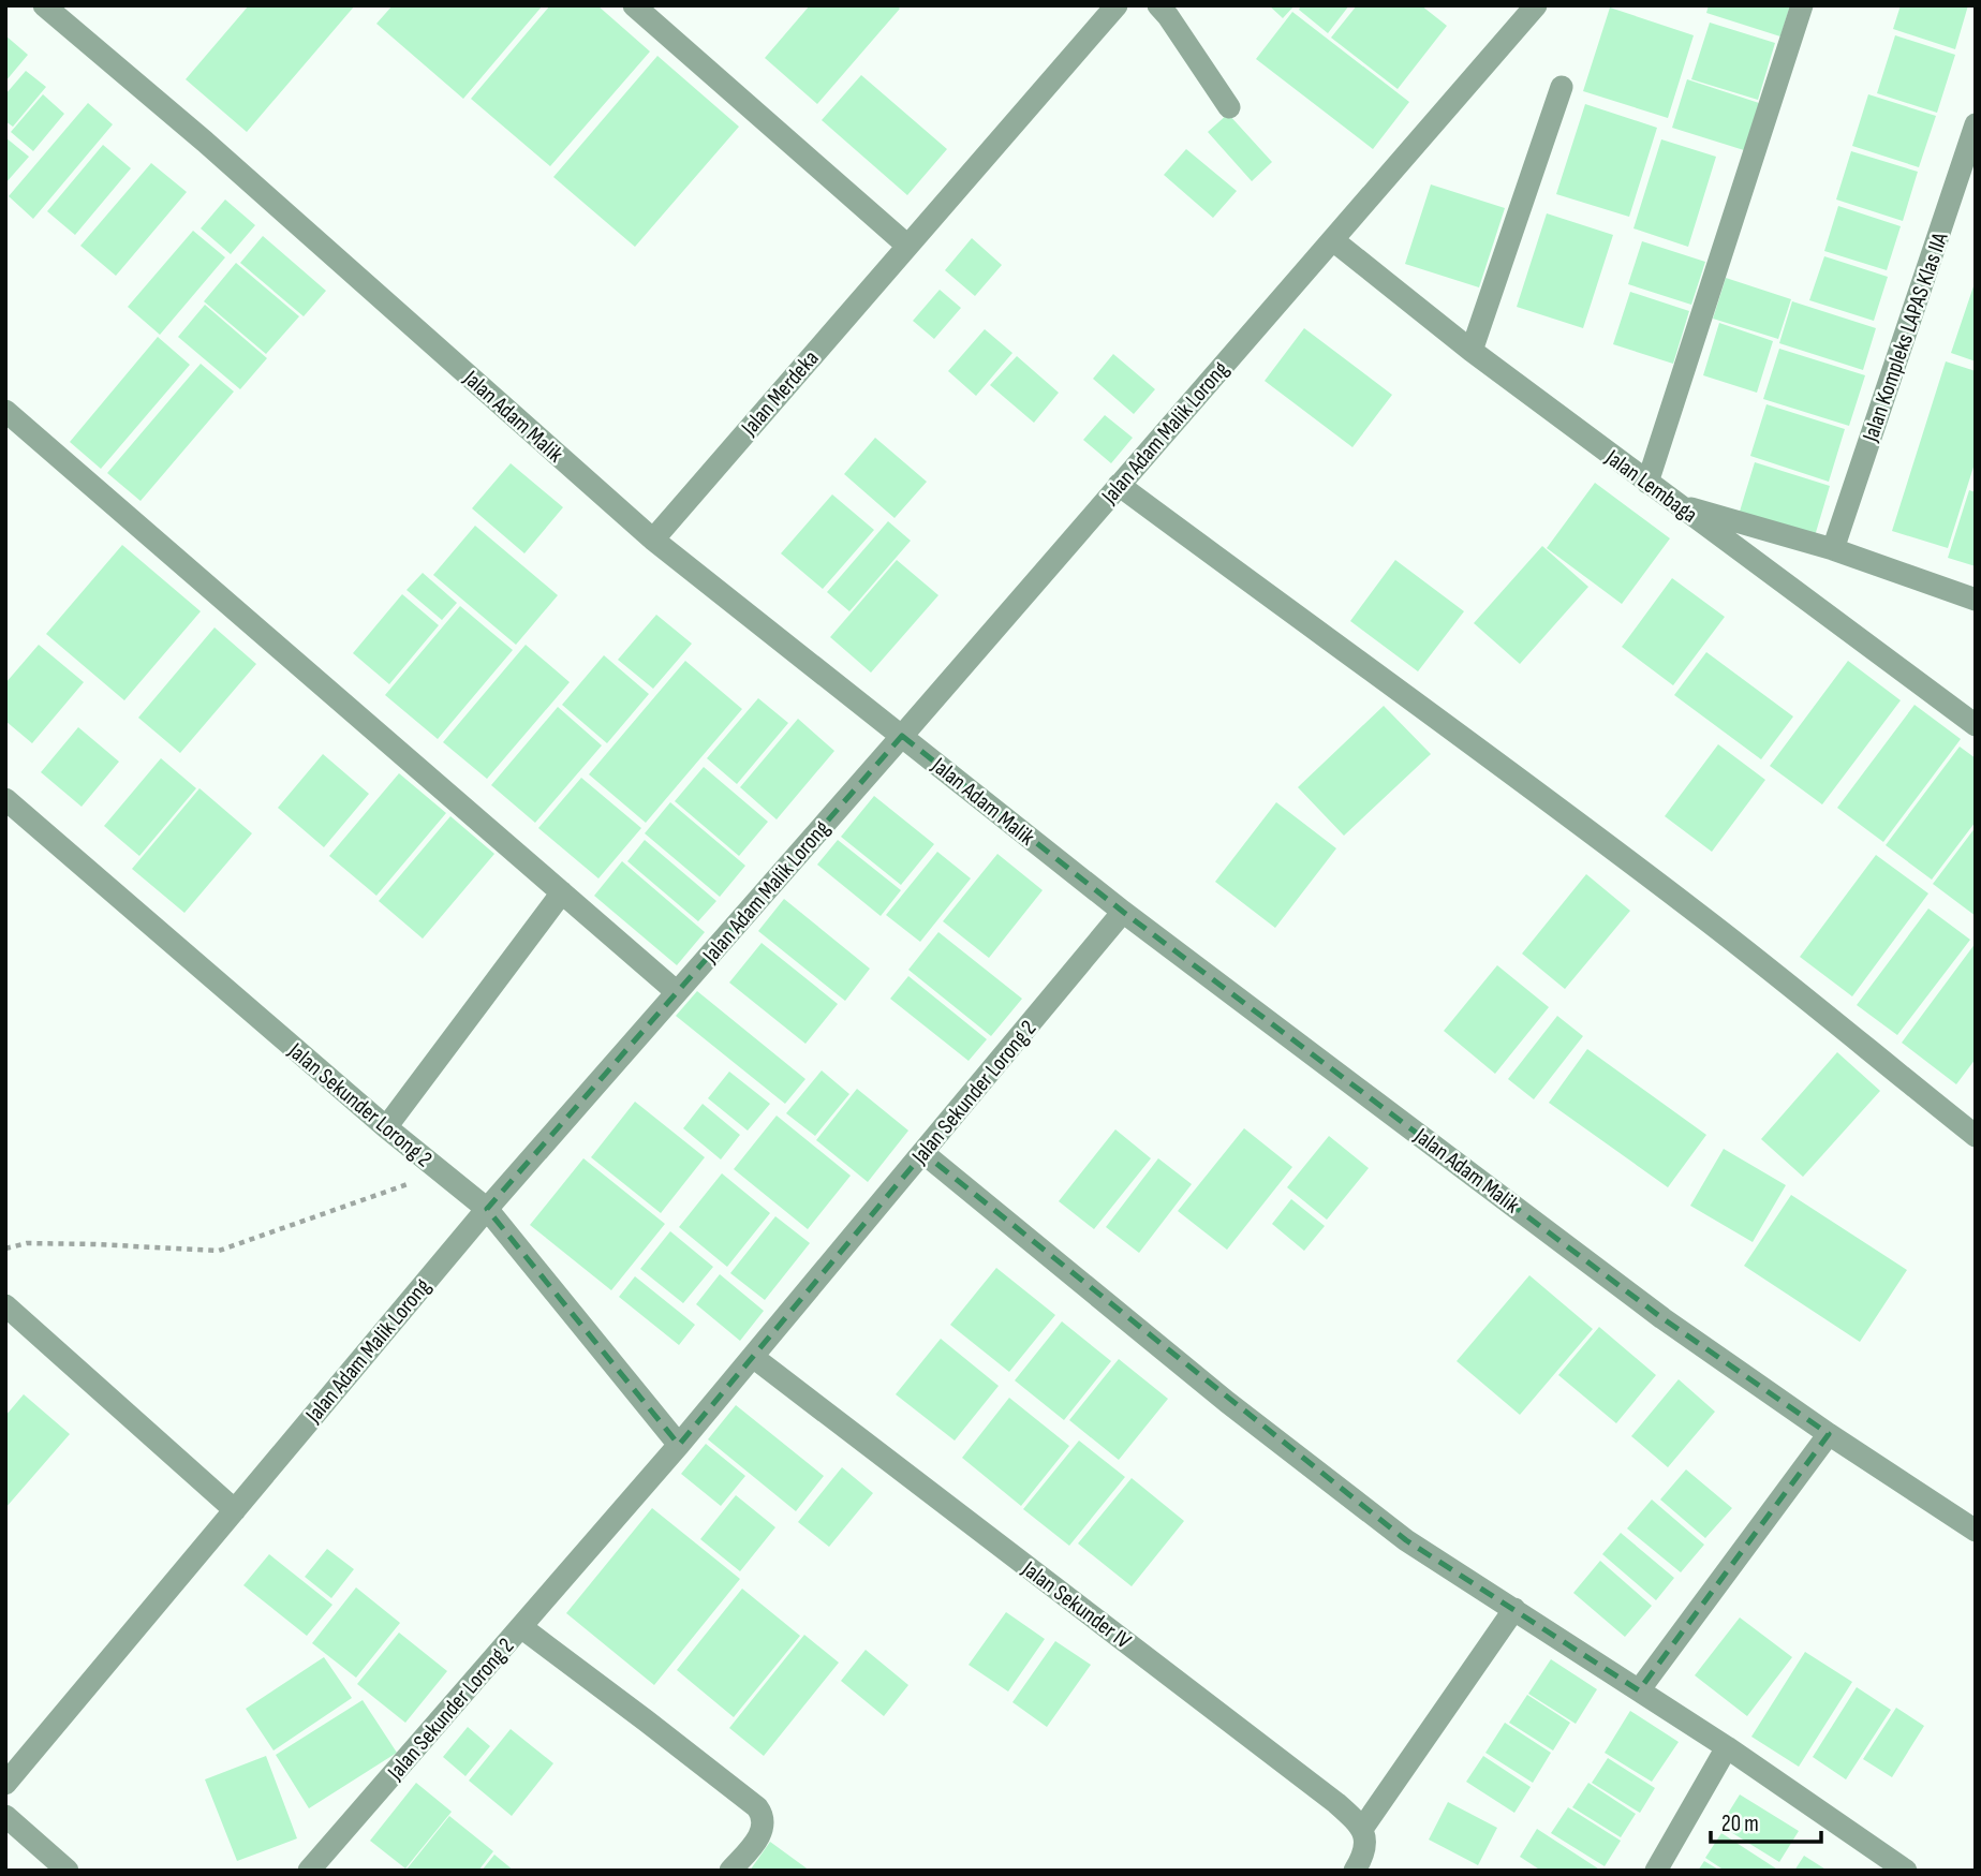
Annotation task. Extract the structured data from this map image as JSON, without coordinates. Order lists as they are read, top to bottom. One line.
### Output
{"streets":{"street":["Jalan Kompleks LAPAS Klas IIA","Jalan Merdeka","Jalan Adam Malik","Jalan Adam Malik Lorong","Jalan Lembaga","Jalan Sekunder Lorong 2","Jalan Sekunder IV"]},"crossings":[["Jalan Merdeka","Jalan Adam Malik"],["Jalan Adam Malik","Jalan Adam Malik Lorong"],["Jalan Adam Malik","Jalan Sekunder Lorong 2"],["Jalan Adam Malik Lorong","Jalan Lembaga"],["Jalan Adam Malik Lorong","Jalan Sekunder Lorong 2"],["Jalan Sekunder Lorong 2","Jalan Sekunder IV"]],"scale_bar":"20 m"}
